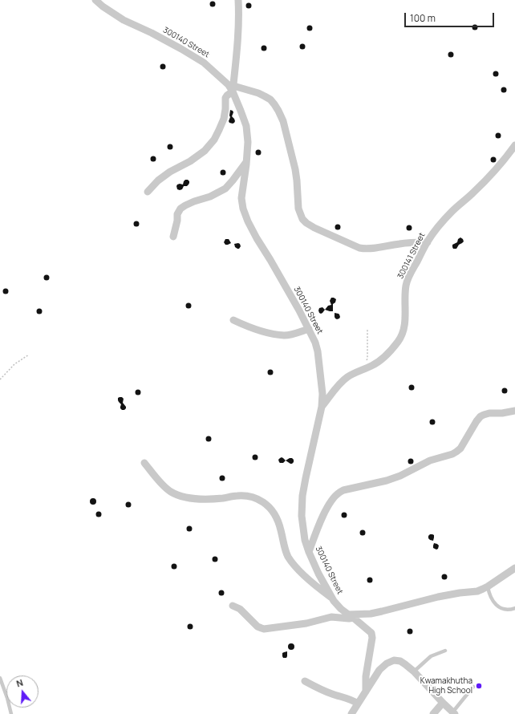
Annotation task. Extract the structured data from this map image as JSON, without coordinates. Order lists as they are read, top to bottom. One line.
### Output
{"streets":{"street":["300140 Street","300141 Street"]},"crossings":[["300140 Street","300141 Street"]],"places":["Kwamakhutha High School"],"scale_bar":"100 m","north":"top"}
